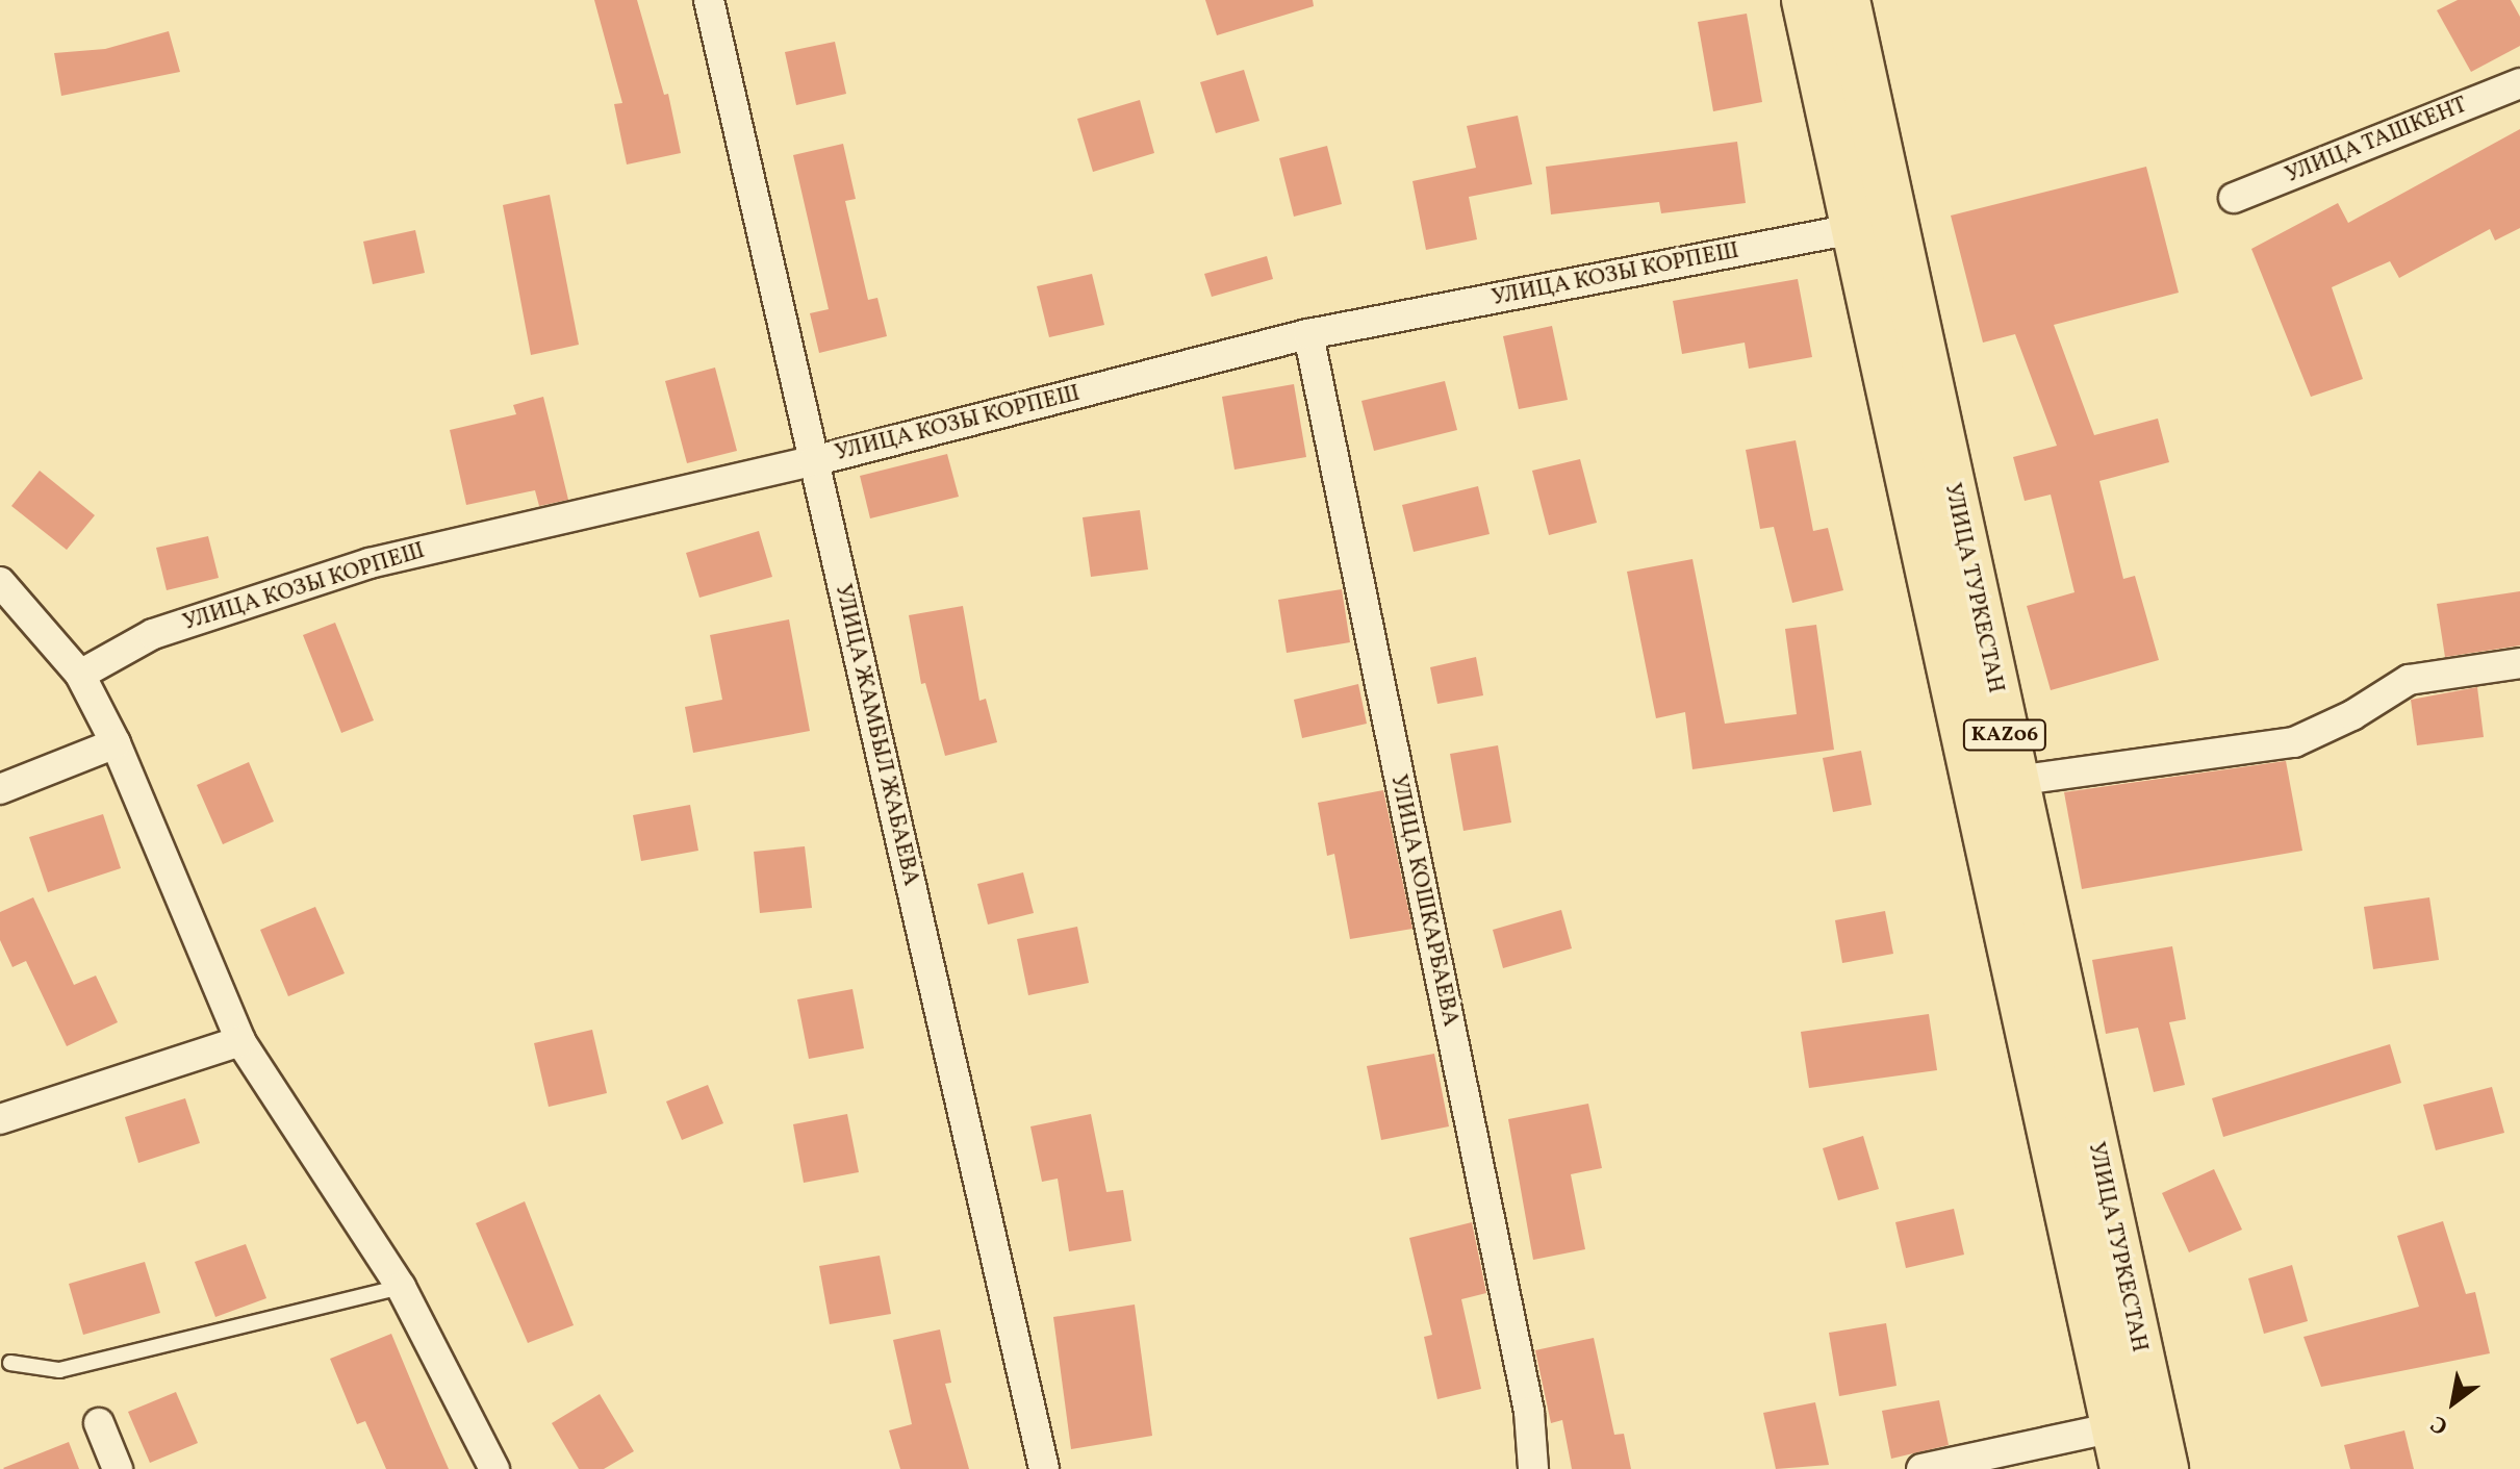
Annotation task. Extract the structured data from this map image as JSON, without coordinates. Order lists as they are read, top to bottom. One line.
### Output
{"streets":{"highway":["УЛИЦА ТУРКЕСТАН","KАZ06"],"street":["УЛИЦА ТАШКЕНТ","УЛИЦА КОЗЫ КОРПЕШ","УЛИЦА ЖАМБЫЛ ЖАБАЕВА","УЛИЦА КОШКАРБАЕВА"]},"crossings":[["УЛИЦА КОЗЫ КОРПЕШ","УЛИЦА ТУРКЕСТАН"],["УЛИЦА КОЗЫ КОРПЕШ","УЛИЦА ЖАМБЫЛ ЖАБАЕВА"],["УЛИЦА КОЗЫ КОРПЕШ","УЛИЦА КОШКАРБАЕВА"]],"north":"bottom left"}
